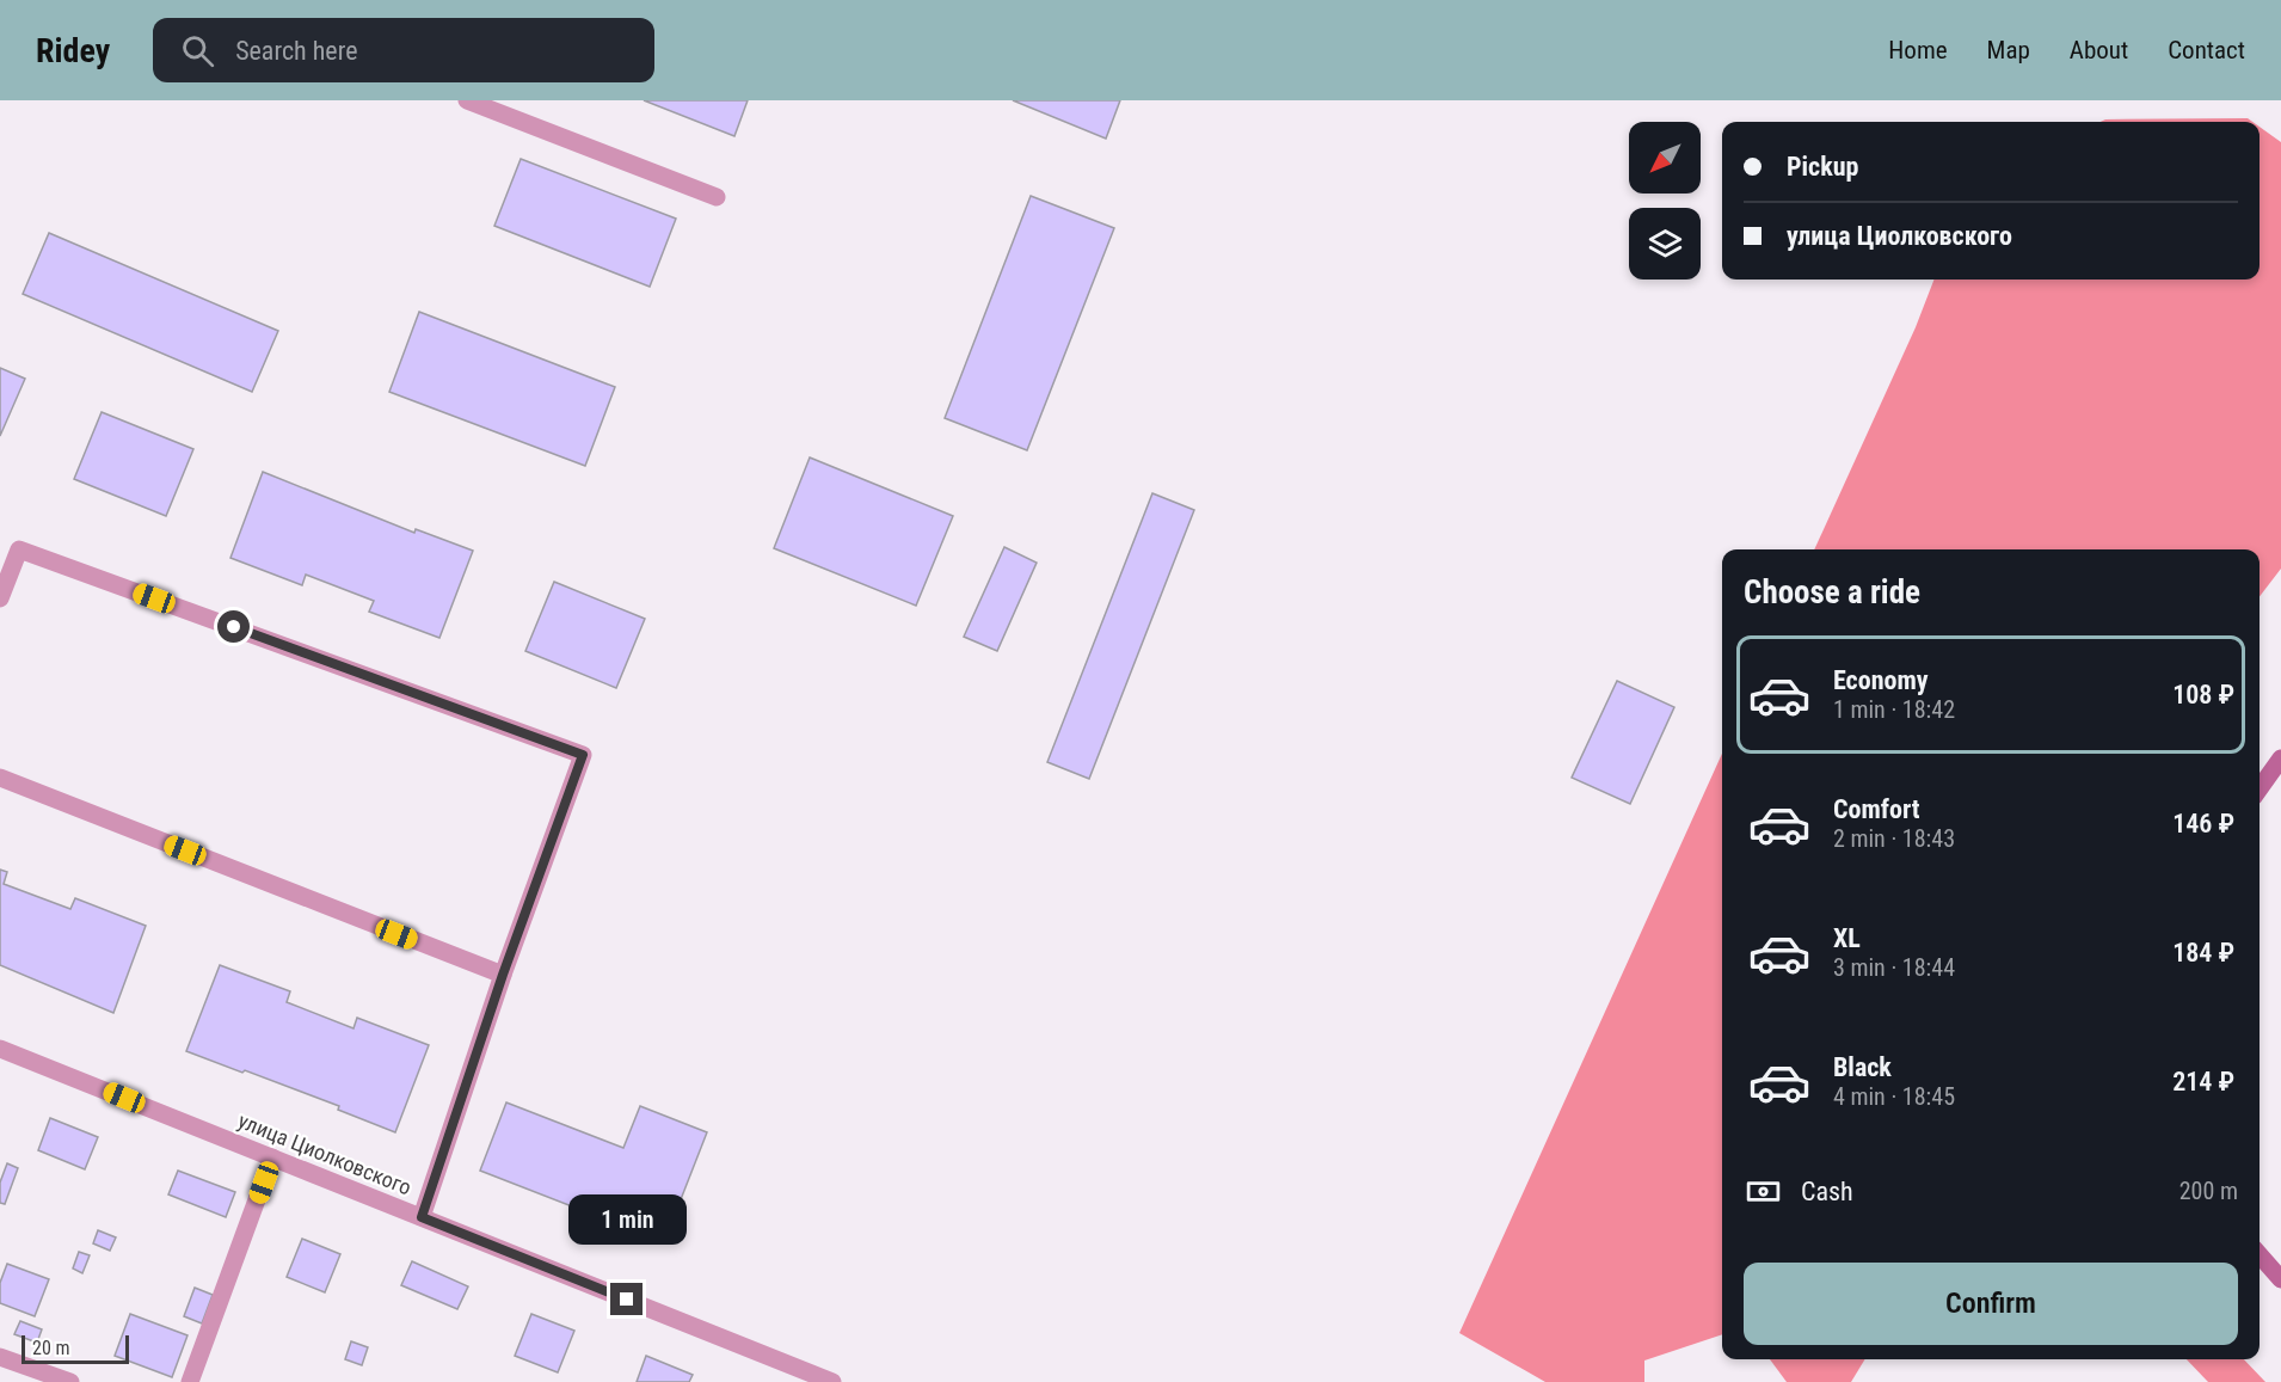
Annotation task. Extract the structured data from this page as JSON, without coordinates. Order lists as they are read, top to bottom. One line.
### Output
{"streets":{"street":["улица Циолковского"]},"scale_bar":"20 m","north":"bottom left","page":{"header":"Ridey","search":"Search here","nav":["Home","Map","About","Contact"],"banner":["Pickup","улица Циолковского"],"heading":"Choose a ride","list":[{"name":"Economy","note":"1 min · 18:42","value":"108 ₽"},{"name":"Comfort","note":"2 min · 18:43","value":"146 ₽"},{"name":"XL","note":"3 min · 18:44","value":"184 ₽"},{"name":"Black","note":"4 min · 18:45","value":"214 ₽"}],"pay":["Cash","200 m"],"bubble":"1 min","buttons":"Confirm","scale":"20 m"}}
